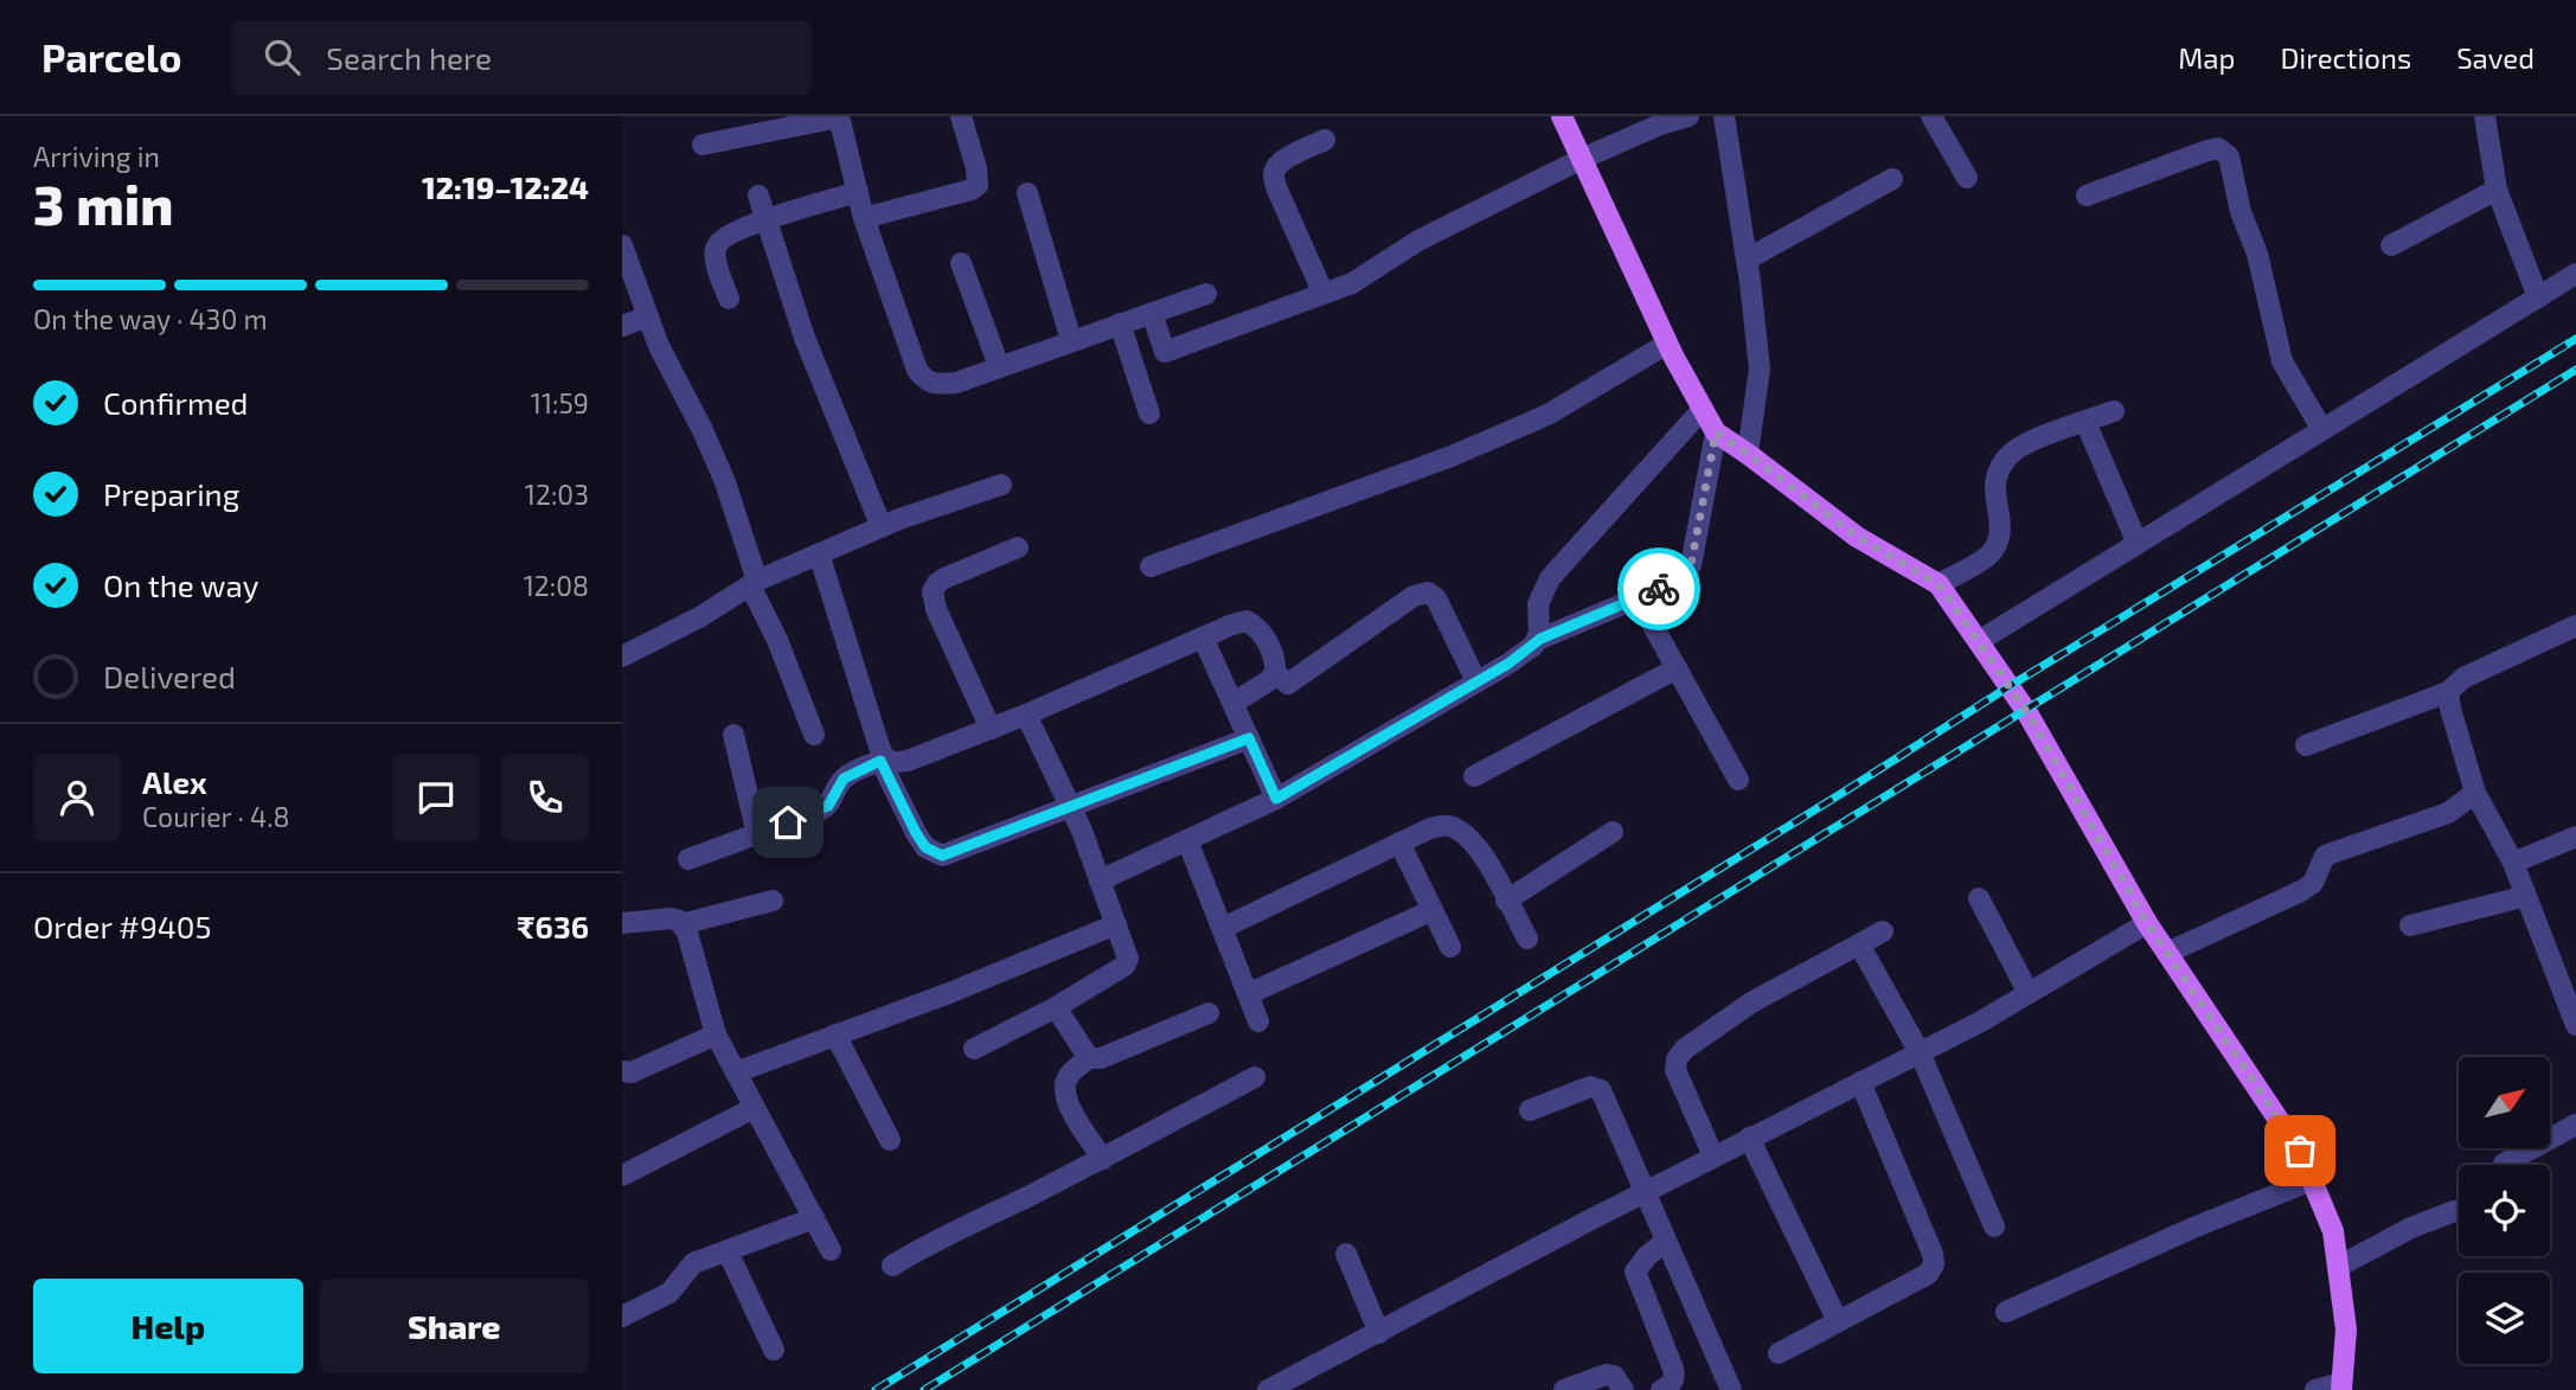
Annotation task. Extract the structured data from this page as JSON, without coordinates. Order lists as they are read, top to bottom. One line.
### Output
{"north":"top right","page":{"header":"Parcelo","search":"Search here","nav":["Map","Directions","Saved"],"heading":["3 min","Arriving in","12:19–12:24"],"panel":["Alex","Courier · 4.8","Order #9405","₹636"],"bar":"On the way · 430 m","list":[["Confirmed","11:59"],["Preparing","12:03"],["On the way","12:08"],"Delivered"],"buttons":["Help","Share"]}}
